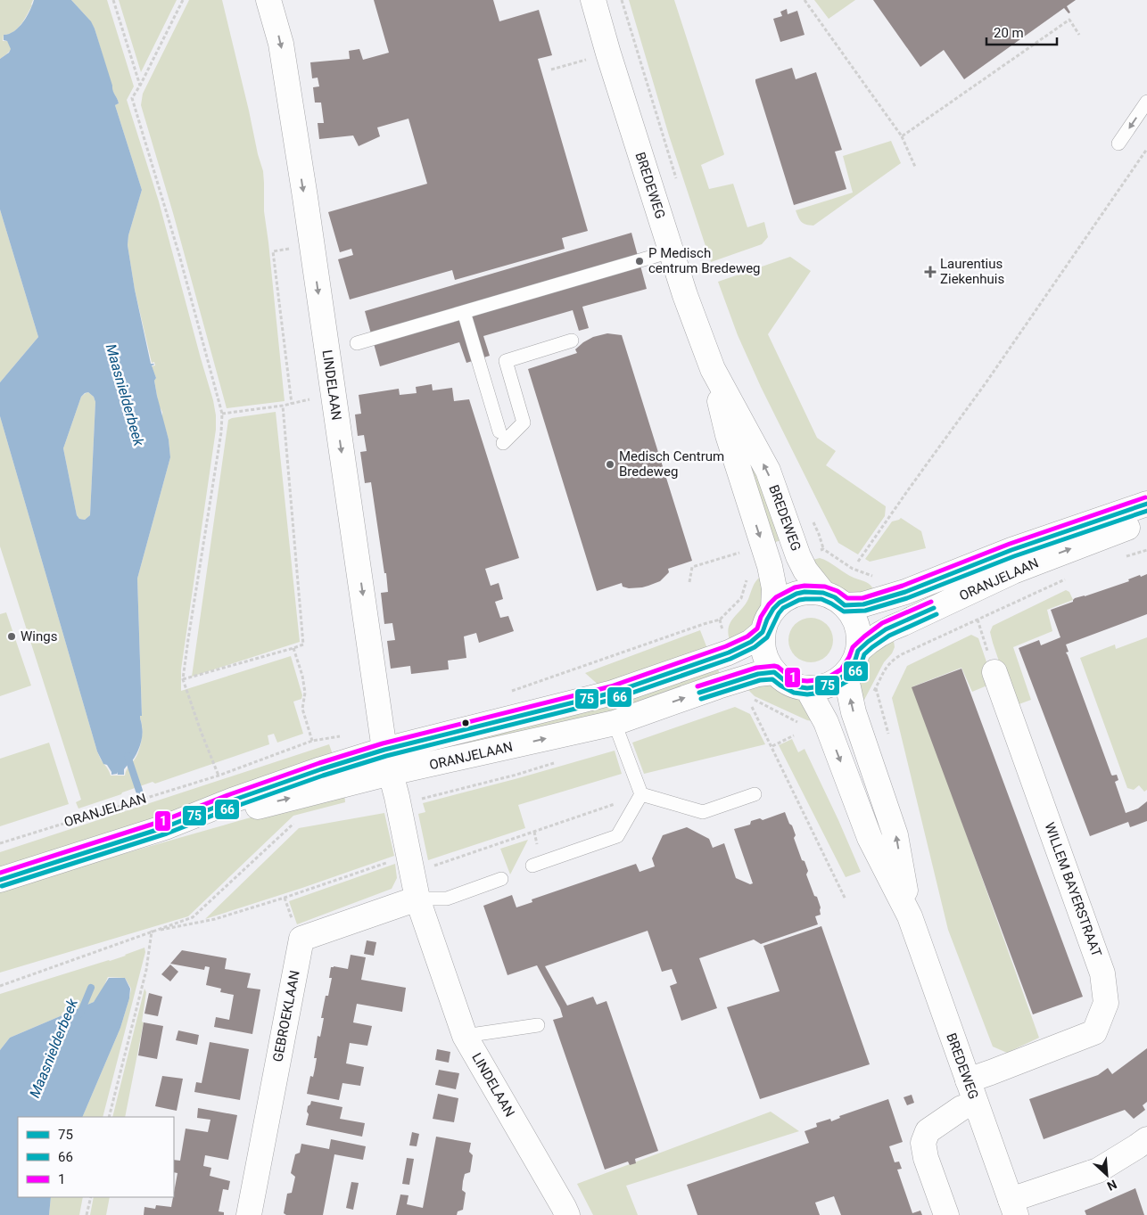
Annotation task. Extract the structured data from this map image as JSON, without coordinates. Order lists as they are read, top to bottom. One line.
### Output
{"streets":{"street":["BREDEWEG","LINDELAAN","ORANJELAAN","WILLEM BAYERSTRAAT","GEBROEKLAAN"]},"crossings":[["BREDEWEG","ORANJELAAN"],["BREDEWEG","WILLEM BAYERSTRAAT"],["LINDELAAN","ORANJELAAN"],["LINDELAAN","GEBROEKLAAN"]],"one_way":["LINDELAAN"],"water":["Maasnielderbeek"],"places":{"other":["P Medisch centrum Bredeweg","Medisch Centrum Bredeweg","Wings"],"health":["Laurentius Ziekenhuis"]},"lines":["transit line 1","transit line 75","transit line 66"],"legend":["75","66","1"],"scale_bar":"20 m","north":"bottom right"}
